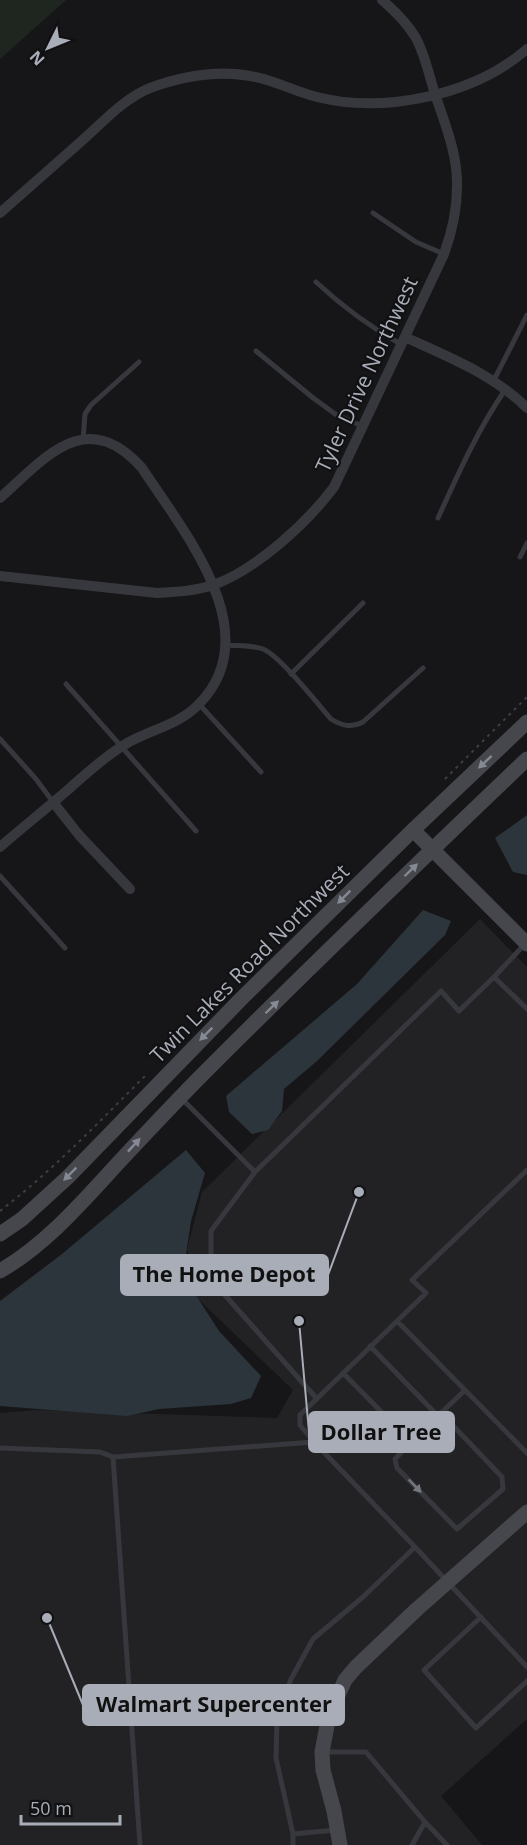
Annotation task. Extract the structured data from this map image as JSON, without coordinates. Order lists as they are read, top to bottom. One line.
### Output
{"streets":{"street":["Tyler Drive Northwest","Twin Lakes Road Northwest"]},"places":["The Home Depot","Dollar Tree","Walmart Supercenter"],"scale_bar":"50 m","north":"bottom left"}
